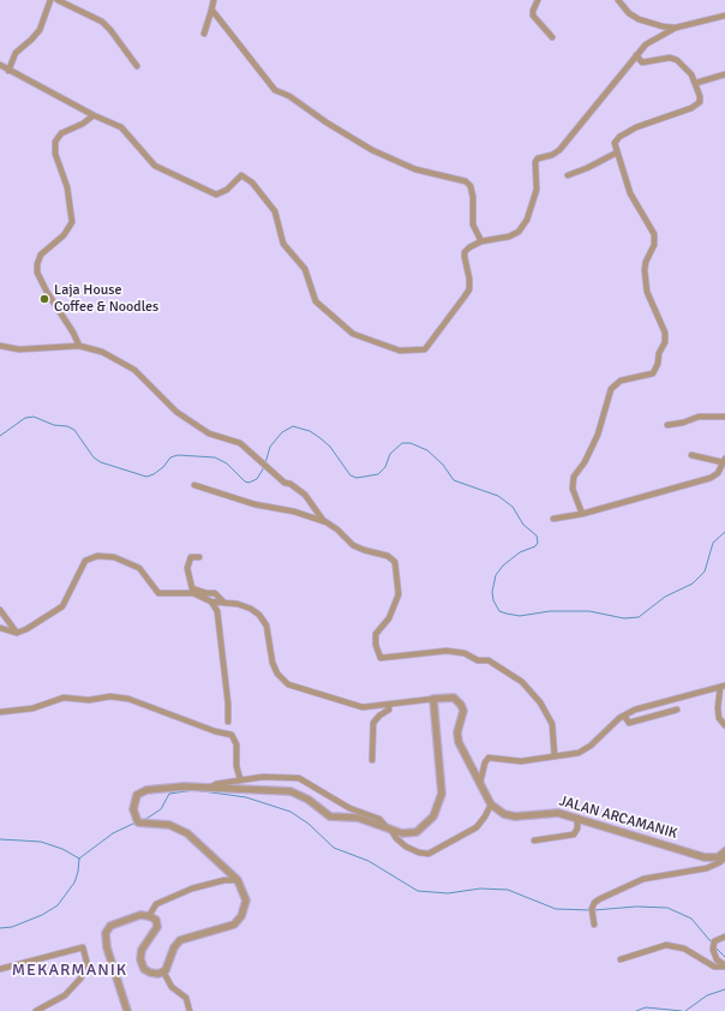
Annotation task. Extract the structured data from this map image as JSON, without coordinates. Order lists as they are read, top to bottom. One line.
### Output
{"streets":{"street":["JALAN ARCAMANIK"]},"districts":["MEKARMANIK"],"places":["Laja House Coffee & Noodles"]}
